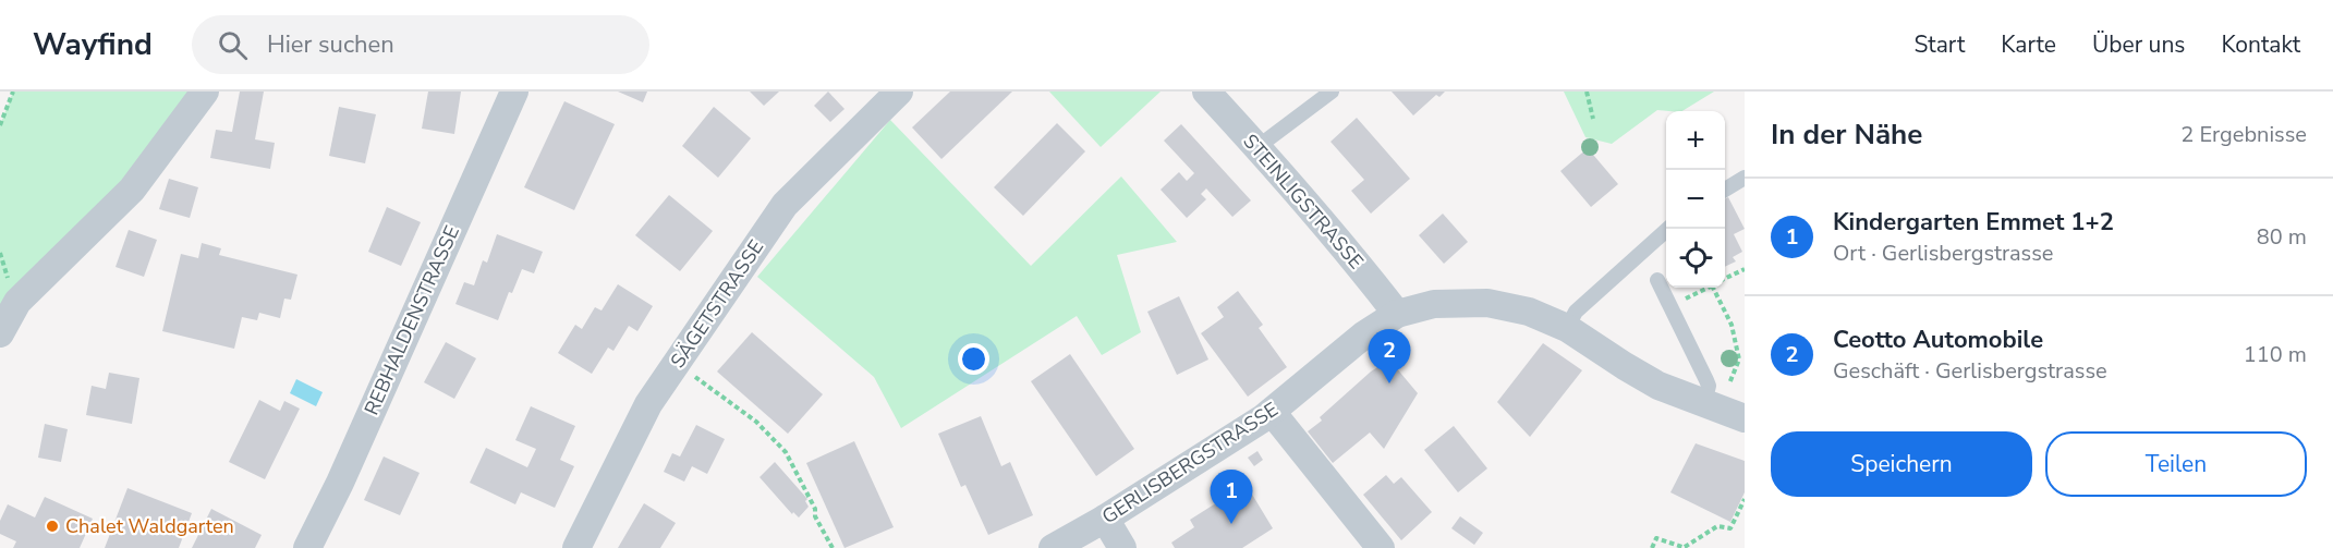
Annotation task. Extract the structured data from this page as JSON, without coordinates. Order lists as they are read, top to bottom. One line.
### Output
{"streets":{"street":["STEINLIGSTRASSE","SÄGETSTRASSE","REBHALDENSTRASSE","GERLISBERGSTRASSE"]},"crossings":[["STEINLIGSTRASSE","GERLISBERGSTRASSE"]],"places":["Chalet Waldgarten"],"page":{"header":"Wayfind","search":"Hier suchen","nav":["Start","Karte","Über uns","Kontakt"],"heading":["In der Nähe","2 Ergebnisse"],"map_buttons":["+","−"],"list":[{"mark":"1","name":"Kindergarten Emmet 1+2","note":"Ort · Gerlisbergstrasse","value":"80 m"},{"mark":"2","name":"Ceotto Automobile","note":"Geschäft · Gerlisbergstrasse","value":"110 m"}],"pins":["2","1"],"buttons":["Speichern","Teilen"]}}
